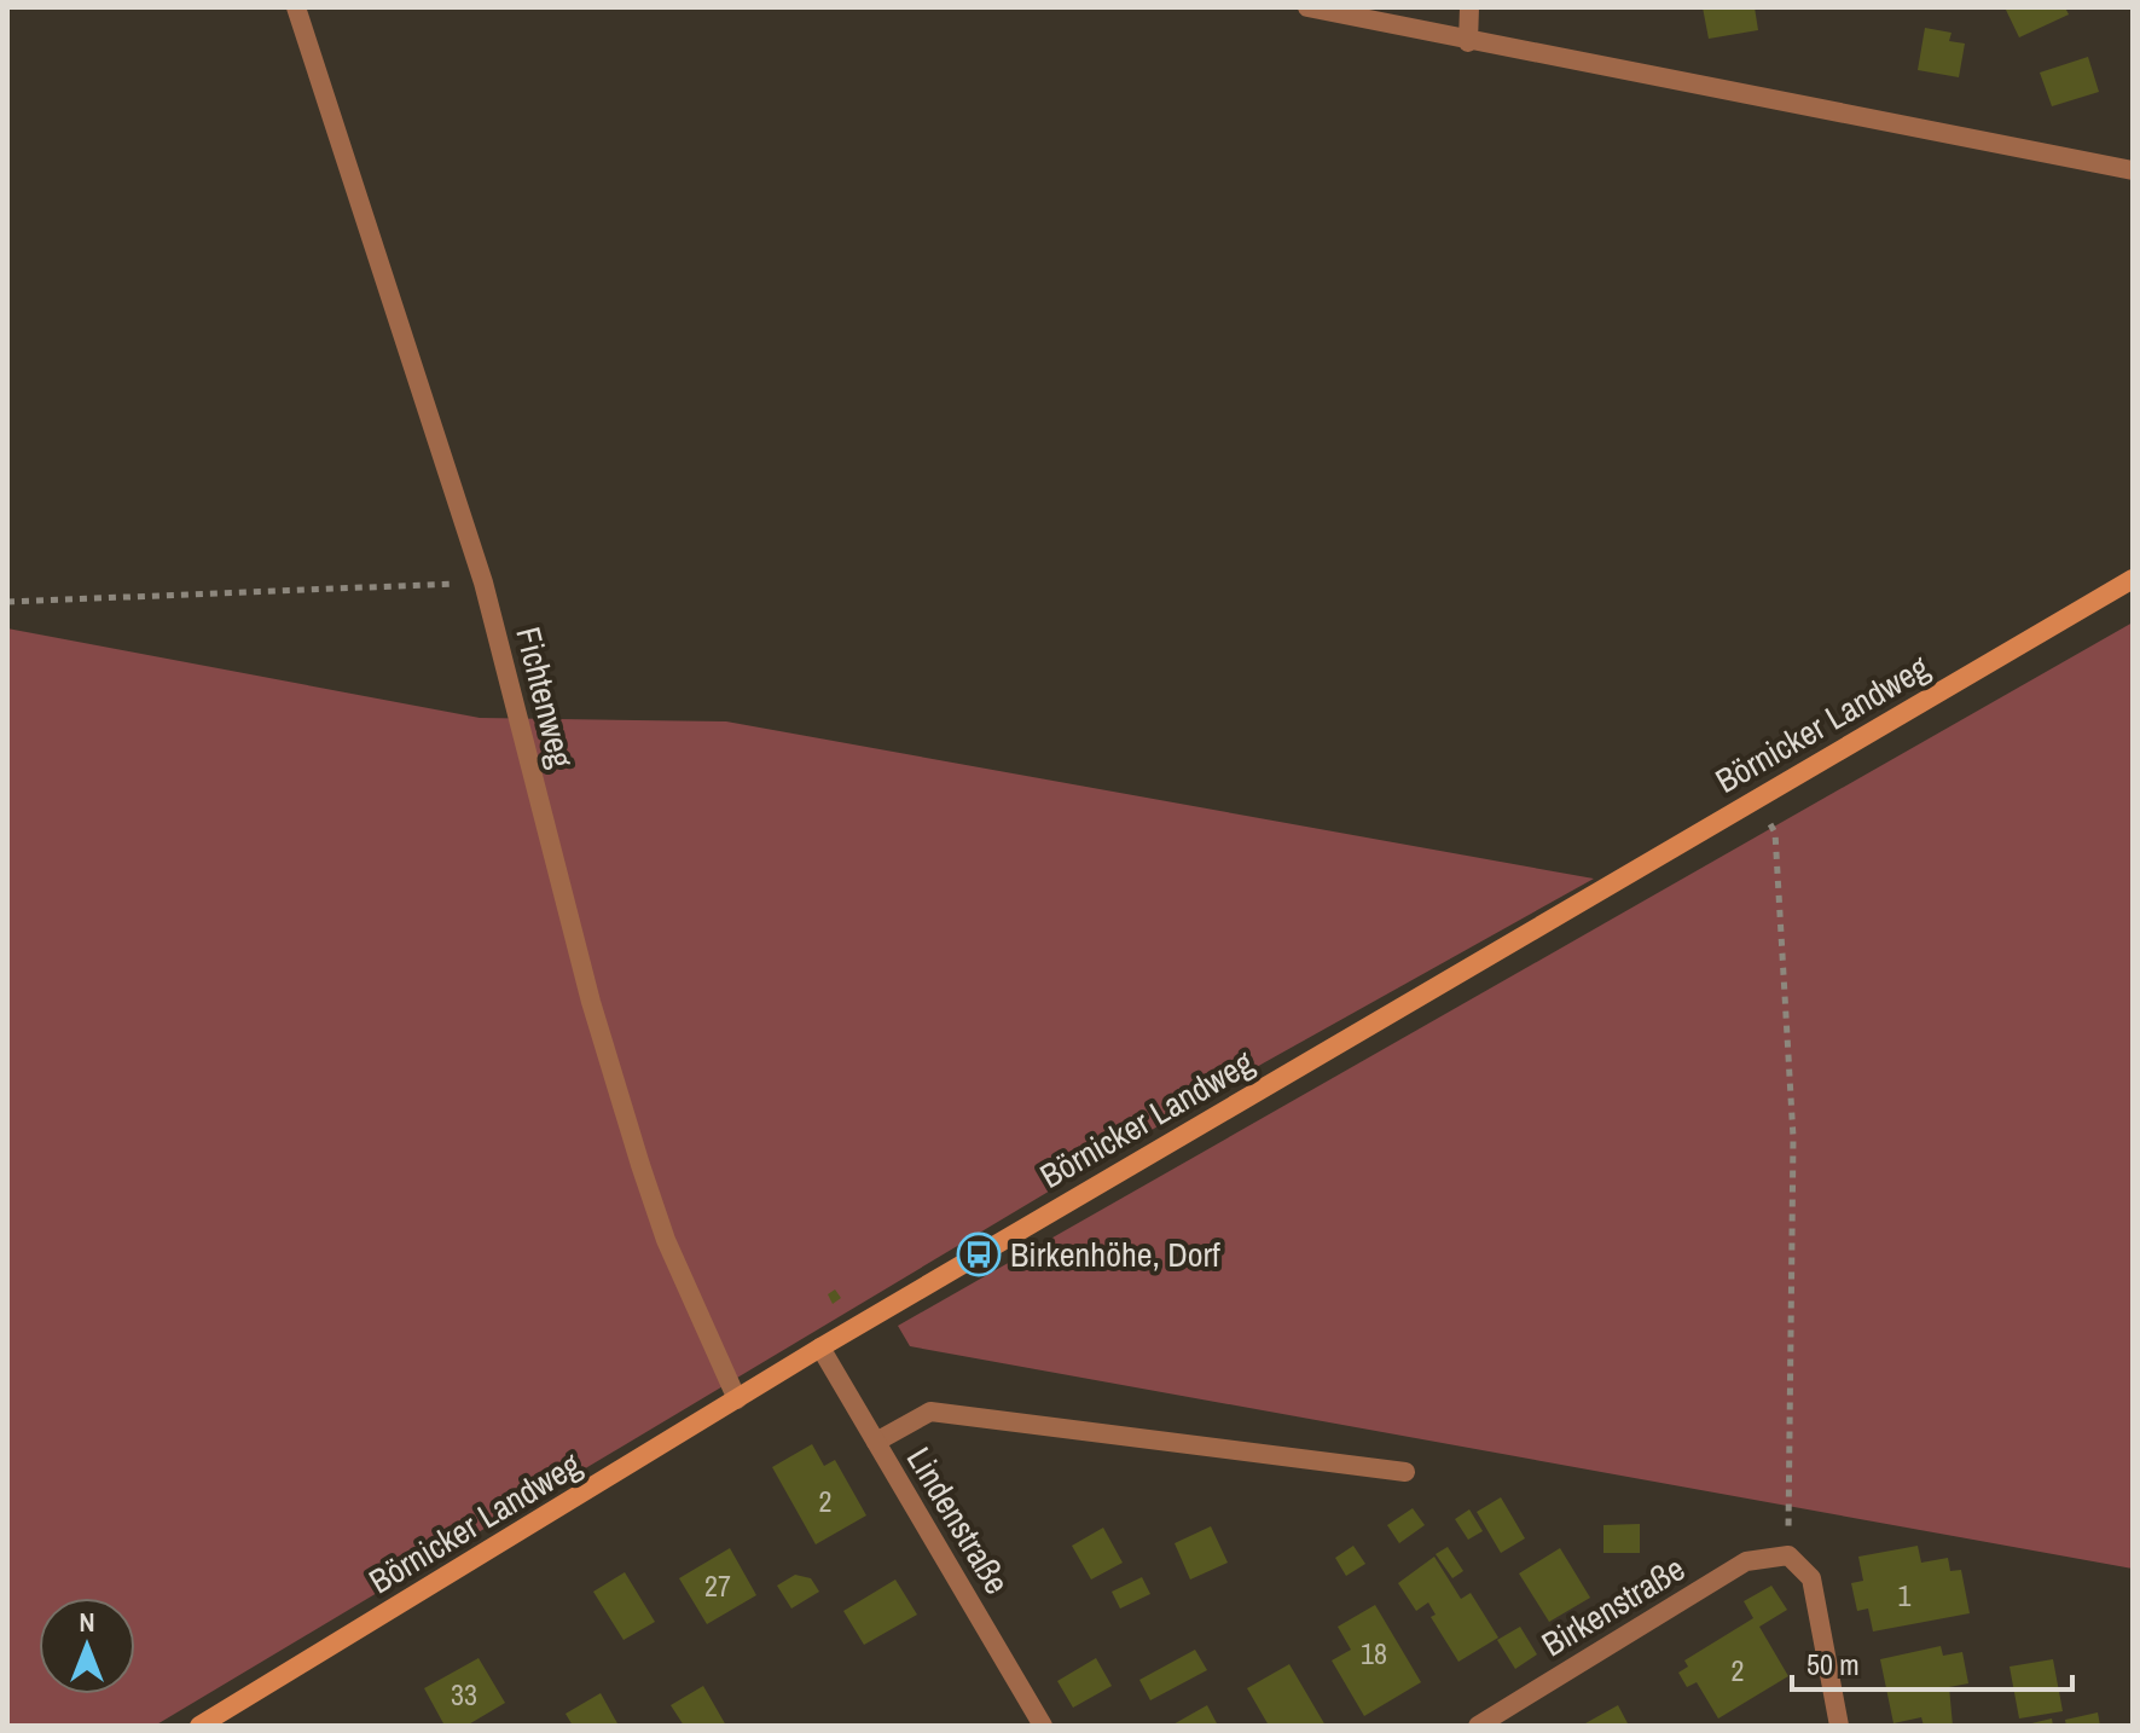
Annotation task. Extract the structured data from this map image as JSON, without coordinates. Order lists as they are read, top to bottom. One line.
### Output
{"streets":{"street":["Fichtenweg","Börnicker Landweg","Lindenstraße","Birkenstraße"]},"crossings":[["Fichtenweg","Börnicker Landweg"],["Börnicker Landweg","Lindenstraße"]],"places":{"bus stop":["Birkenhöhe, Dorf"]},"house_numbers":["2","27","1","18","2","33"],"scale_bar":"50 m","north":"top"}
